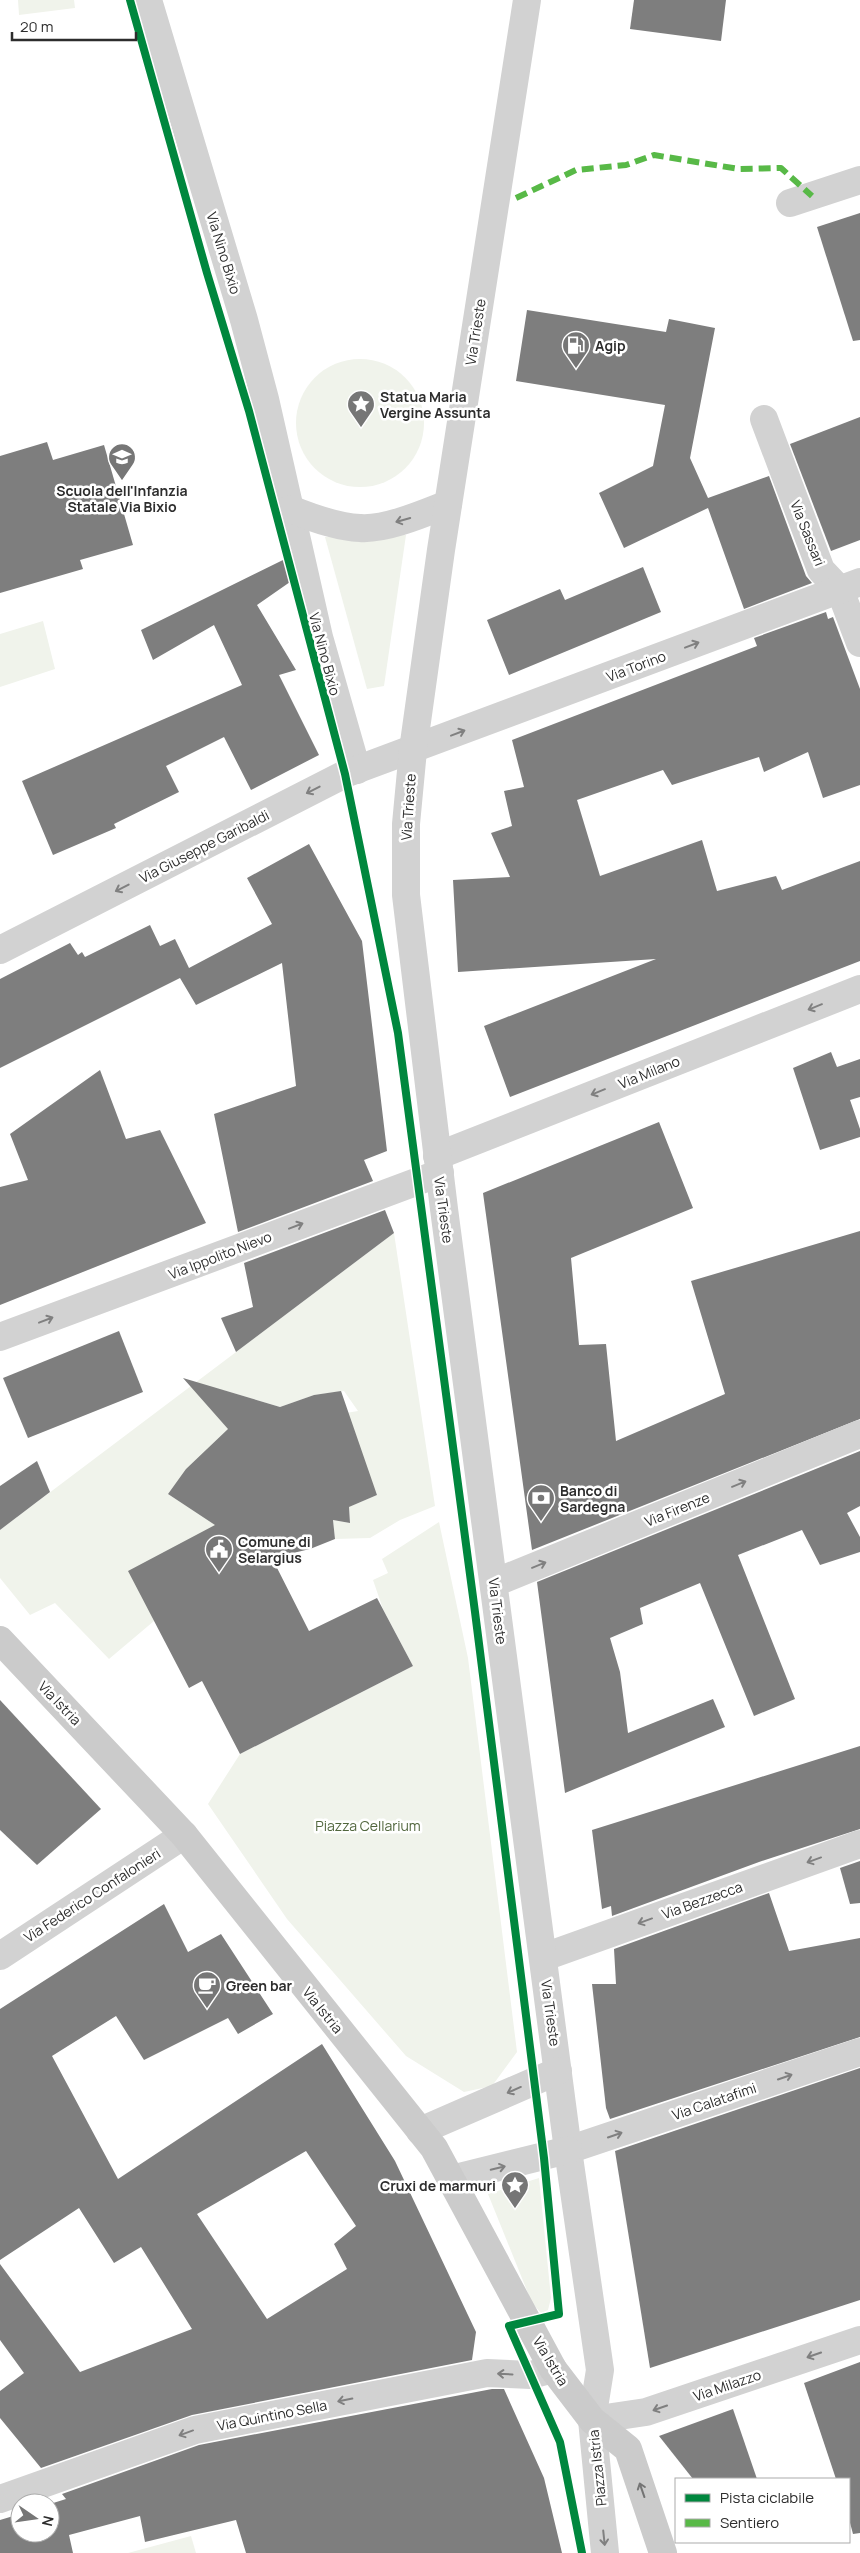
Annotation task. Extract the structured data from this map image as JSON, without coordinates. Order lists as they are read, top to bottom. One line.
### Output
{"streets":{"main road":["Via Istria","Piazza Istria"],"street":["Via Nino Bixio","Via Trieste","Via Sassari","Via Torino","Via Giuseppe Garibaldi","Via Milano","Via Ippolito Nievo","Via Firenze","Via Federico Confalonieri","Via Bezzecca","Via Calatafimi","Via Milazzo","Via Quintino Sella"]},"crossings":[["Via Nino Bixio","Via Giuseppe Garibaldi"],["Via Trieste","Via Torino"],["Via Trieste","Via Giuseppe Garibaldi"],["Via Trieste","Via Milano"],["Via Trieste","Via Ippolito Nievo"],["Via Trieste","Via Firenze"],["Via Trieste","Via Istria"],["Via Trieste","Via Bezzecca"],["Via Trieste","Via Calatafimi"],["Via Trieste","Via Milazzo"],["Via Trieste","Piazza Istria"],["Via Sassari","Via Torino"],["Via Torino","Via Giuseppe Garibaldi"],["Via Milano","Via Ippolito Nievo"],["Via Istria","Via Federico Confalonieri"],["Via Istria","Via Calatafimi"],["Via Istria","Via Milazzo"],["Via Istria","Via Quintino Sella"],["Via Istria","Piazza Istria"],["Via Milazzo","Piazza Istria"]],"one_way":["Via Torino","Via Giuseppe Garibaldi","Via Milano","Via Ippolito Nievo","Via Firenze","Via Bezzecca","Via Milazzo","Via Quintino Sella"],"parks":["Piazza Cellarium"],"places":{"fuel station":["Agip"],"place":["Statua Maria Vergine Assunta","Cruxi de marmuri"],"school or university":["Scuola dell'Infanzia Statale Via Bixio"],"bank":["Banco di Sardegna"],"public building":["Comune di Selargius"],"cafe":["Green bar"]},"legend":["Pista ciclabile","Sentiero"],"scale_bar":"20 m","north":"right"}
